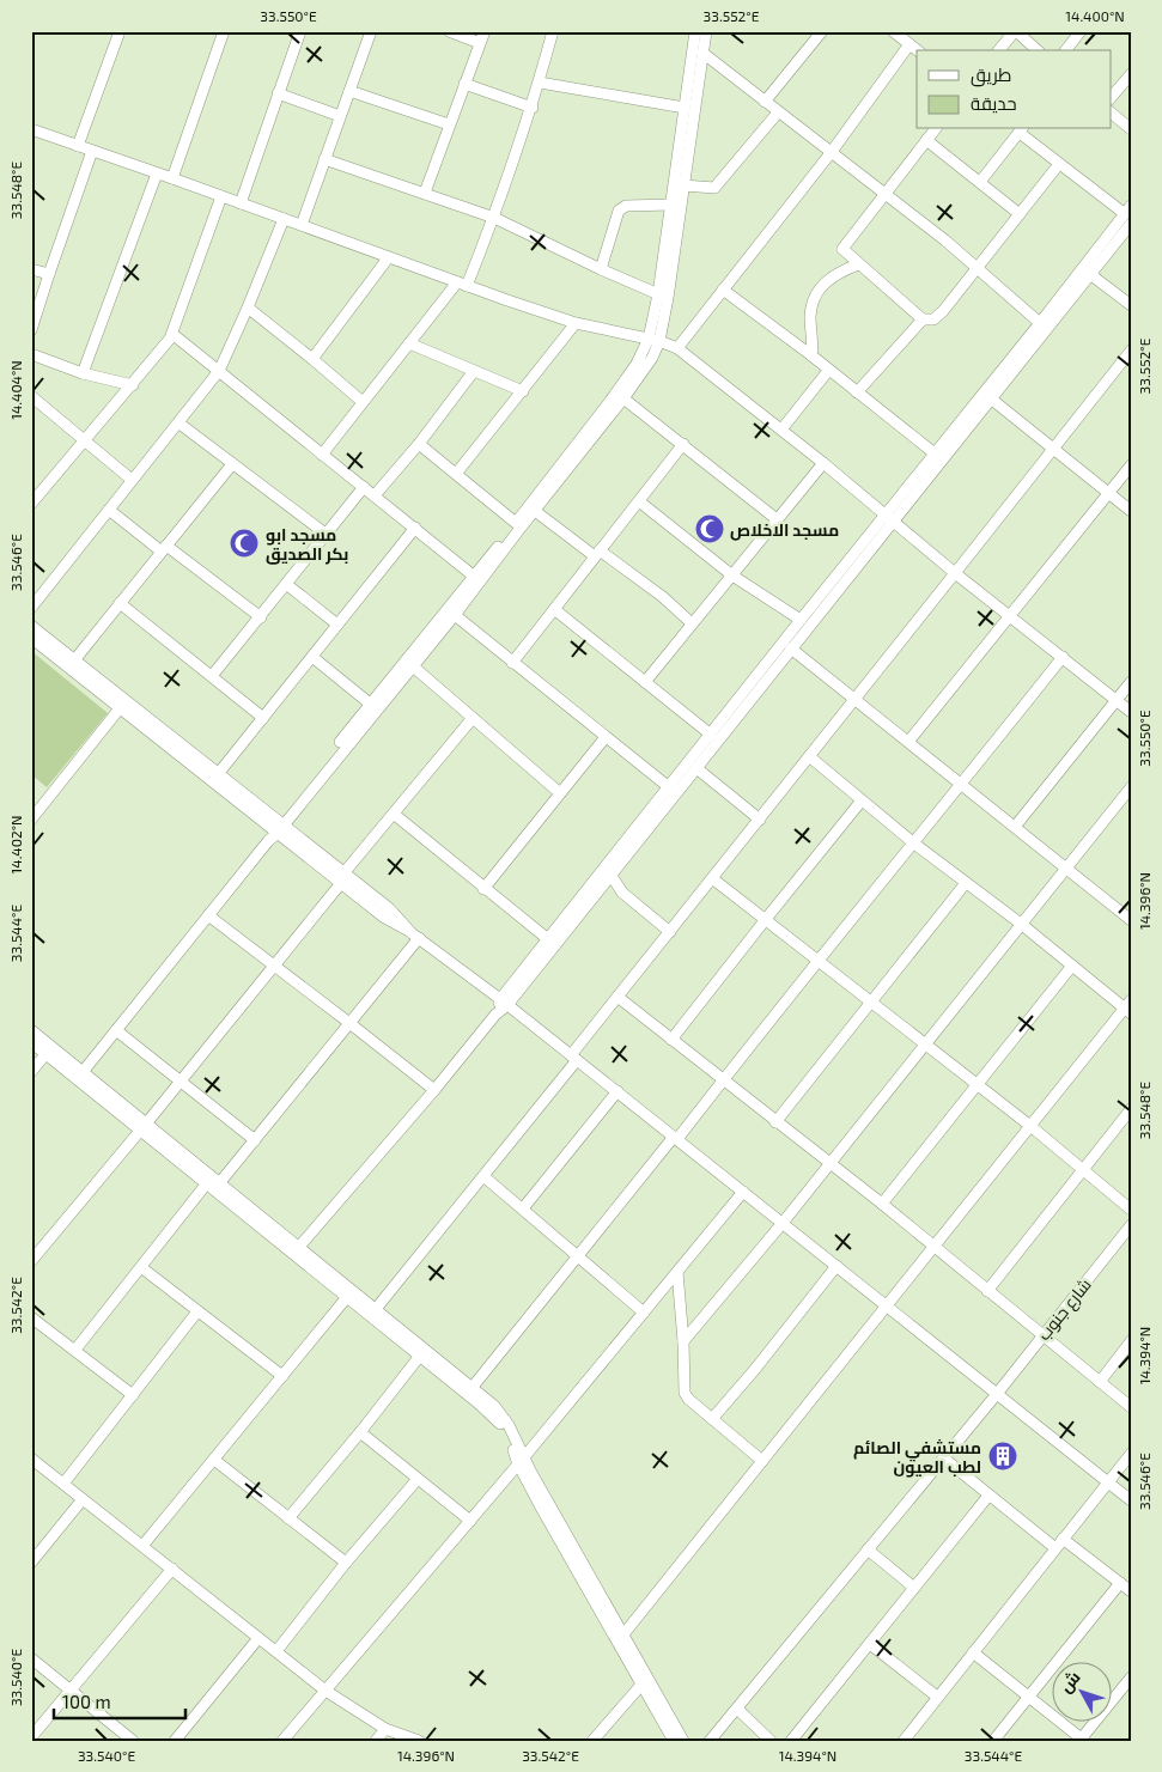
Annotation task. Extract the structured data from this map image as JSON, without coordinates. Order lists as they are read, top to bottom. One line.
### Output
{"streets":{"street":["شارع جنوب"]},"places":{"mosque":["مسجد الاخلاص","مسجد ابو بكر الصديق"],"building":["مستشفي الصائم لطب العيون"]},"legend":["طريق","حديقة"],"scale_bar":"100 m","north":"top left","coordinates":["33.550°E","33.552°E","14.400°N","33.548°E","14.404°N","33.546°E","14.402°N","14.396°N","33.544°E","33.542°E","14.394°N","33.540°E"]}
